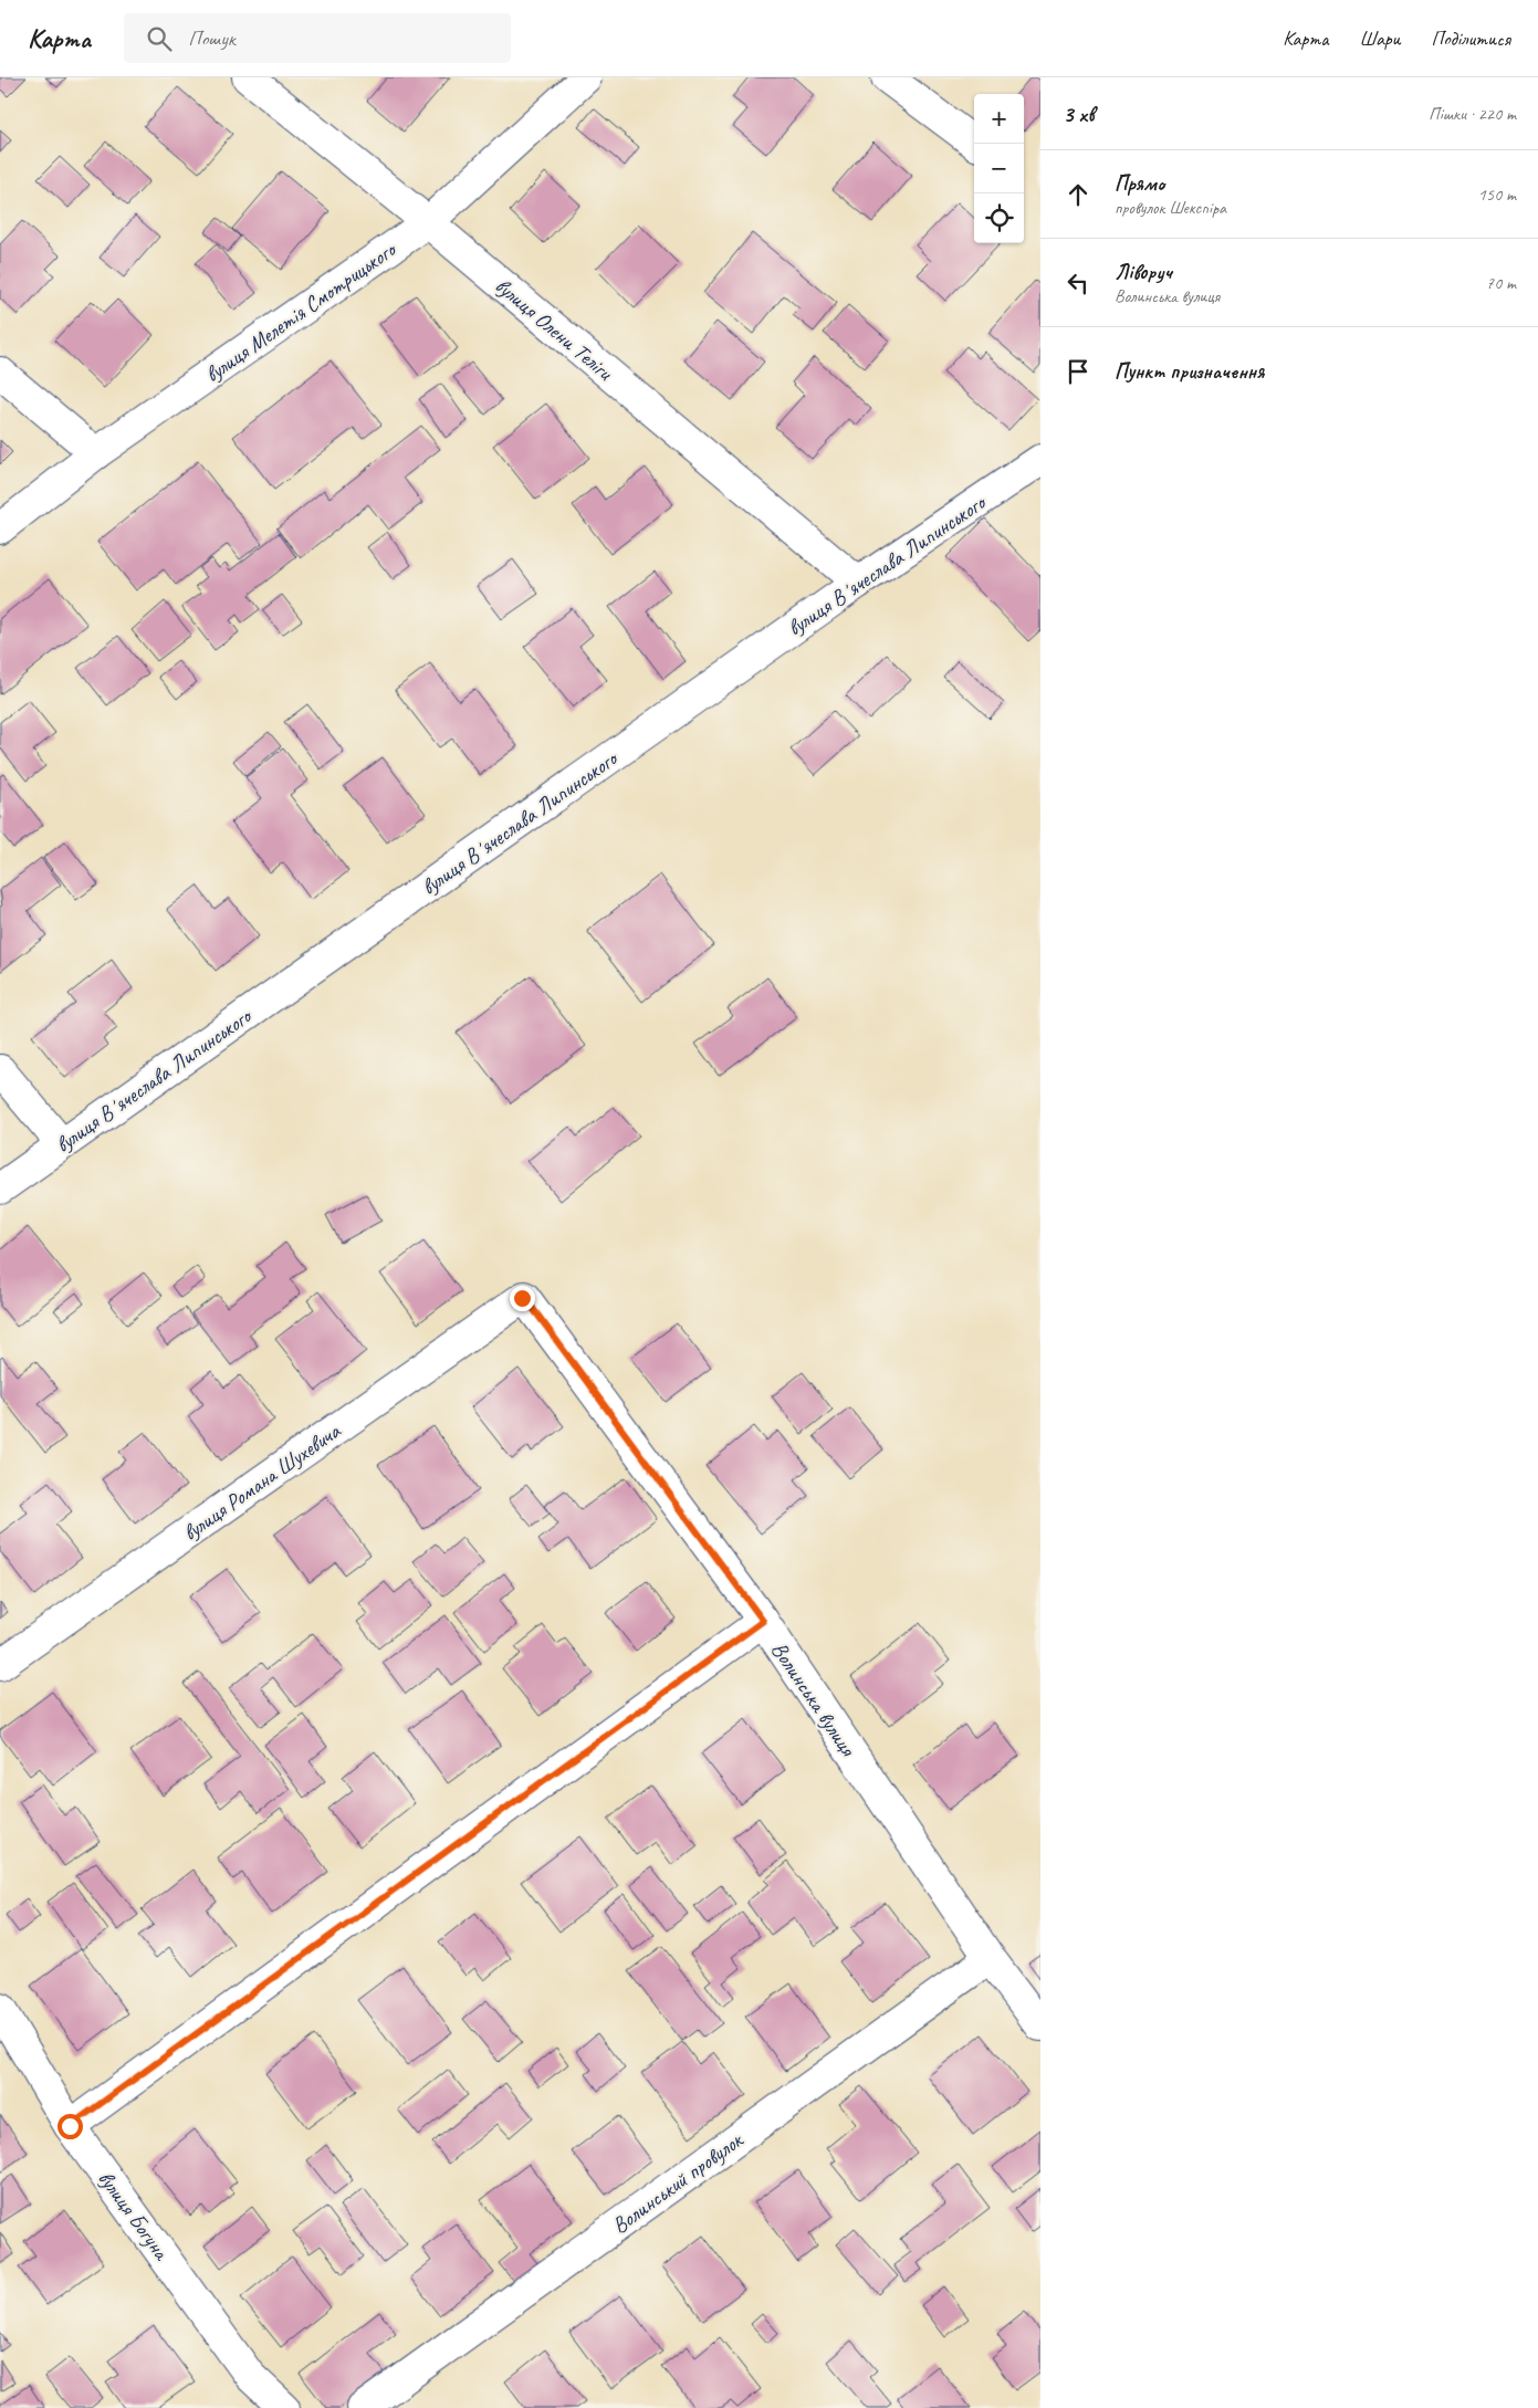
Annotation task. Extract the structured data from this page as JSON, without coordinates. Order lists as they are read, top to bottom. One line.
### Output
{"streets":{"street":["вулиця Мелетія Смотрицького","вулиця Олени Теліги","вулиця Вʼячеслава Липинського","вулиця Романа Шухевича","Волинська вулиця","Волинський провулок","вулиця Богуна"]},"crossings":[["вулиця Мелетія Смотрицького","вулиця Олени Теліги"],["вулиця Олени Теліги","вулиця Вʼячеслава Липинського"],["вулиця Романа Шухевича","Волинська вулиця"],["Волинська вулиця","Волинський провулок"]],"page":{"header":"Карта","search":"Пошук","nav":["Карта","Шари","Поділитися"],"heading":["3 хв","Пішки · 220 m"],"map_buttons":["+","−"],"list":[["Прямо","провулок Шекспіра","150 m"],["Ліворуч","Волинська вулиця","70 m"],"Пункт призначення"]}}
